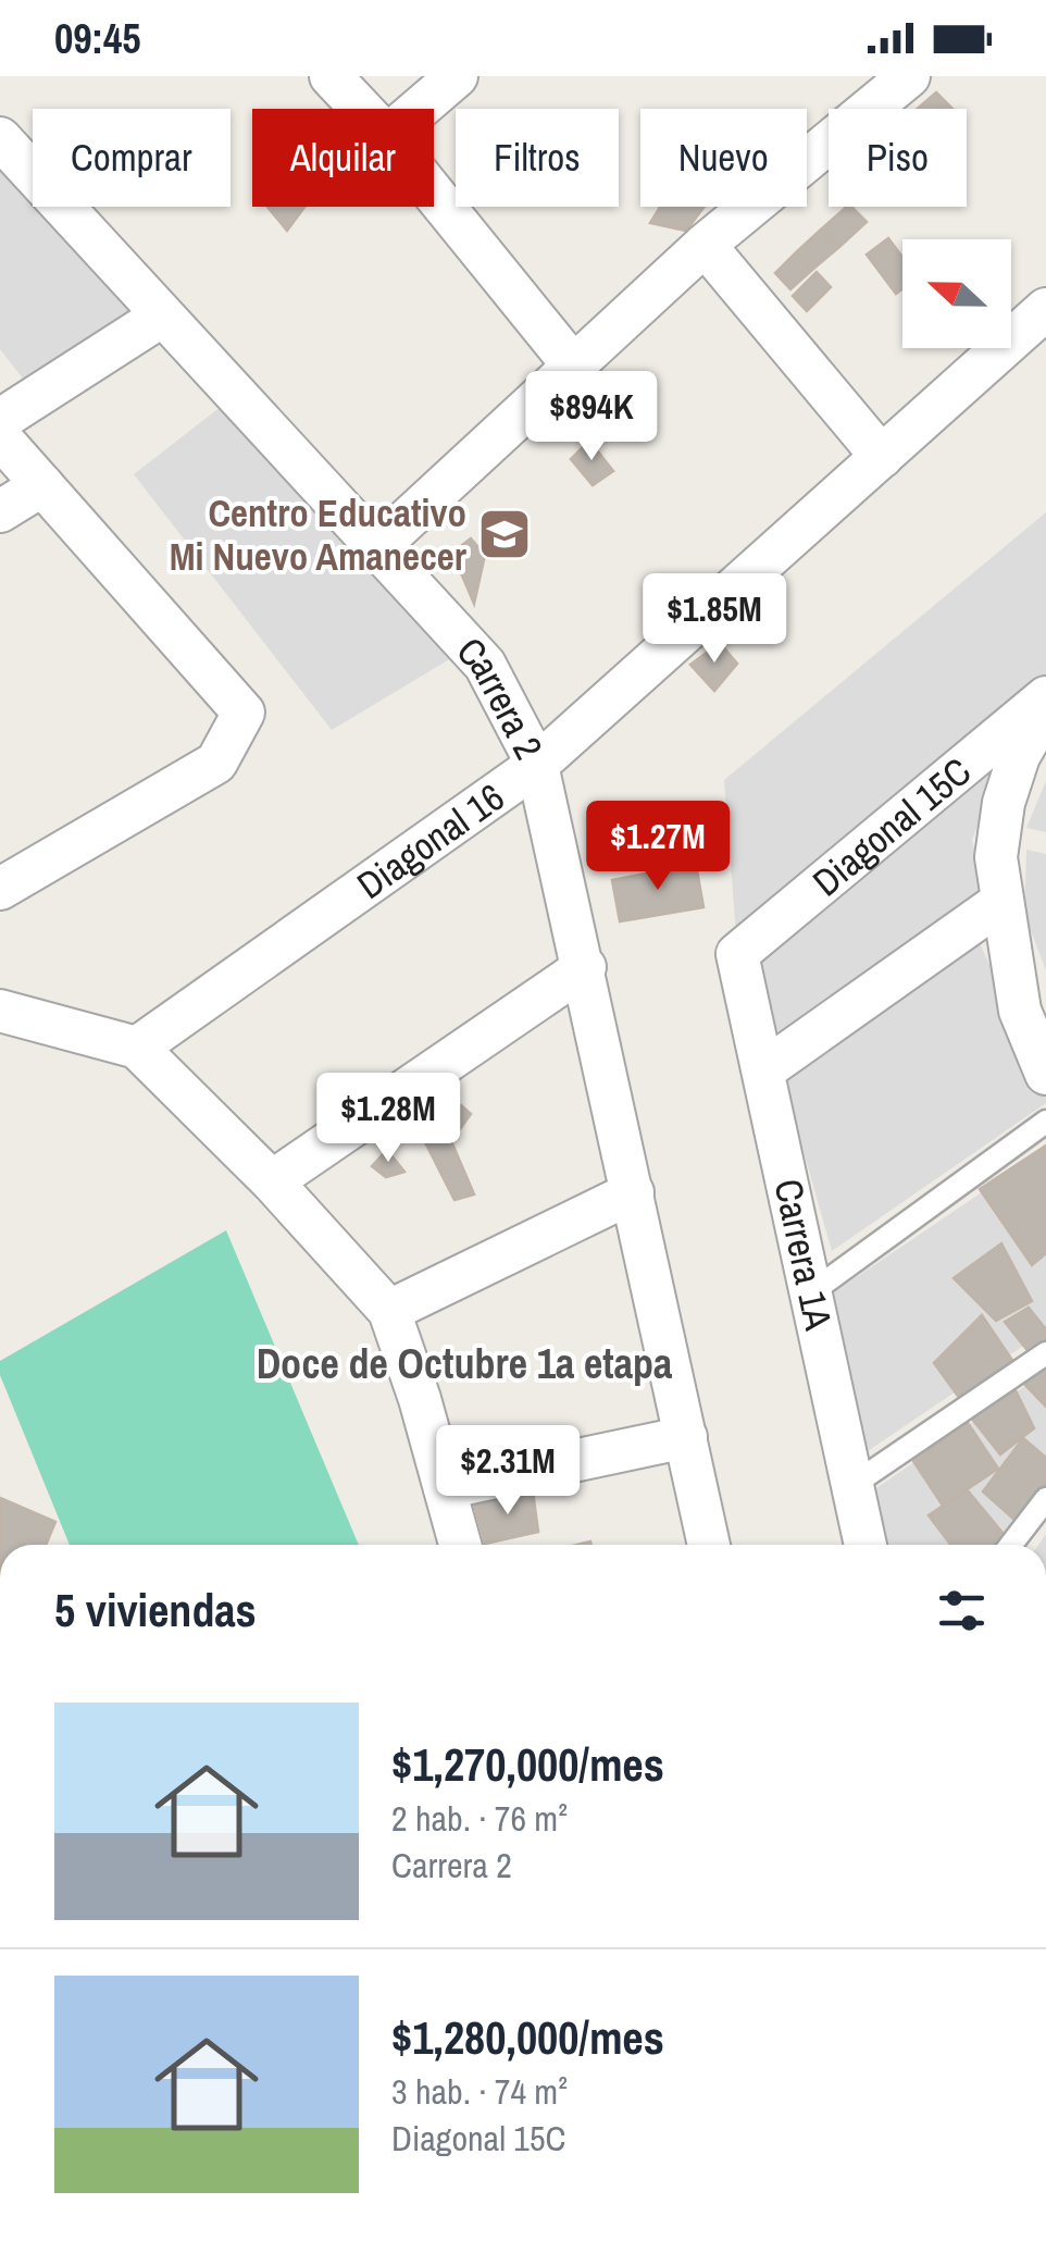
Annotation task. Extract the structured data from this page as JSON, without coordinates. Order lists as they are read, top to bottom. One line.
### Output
{"streets":{"street":["Carrera 2","Diagonal 15C","Diagonal 16","Carrera 1A"]},"crossings":[["Carrera 2","Diagonal 16"],["Diagonal 15C","Carrera 1A"]],"districts":["Doce de Octubre 1a etapa"],"places":{"school or university":["Centro Educativo Mi Nuevo Amanecer"]},"north":"left","page":{"status":"09:45","chip":["Comprar","Alquilar","Filtros","Nuevo","Piso"],"price":["$894K","$1.85M","$1.27M","$1.28M","$2.31M"],"heading":"5 viviendas","list":[{"name":"$1,270,000/mes","note":"2 hab. · 76 m² · Carrera 2"},{"name":"$1,280,000/mes","note":"3 hab. · 74 m² · Diagonal 15C"}]}}
